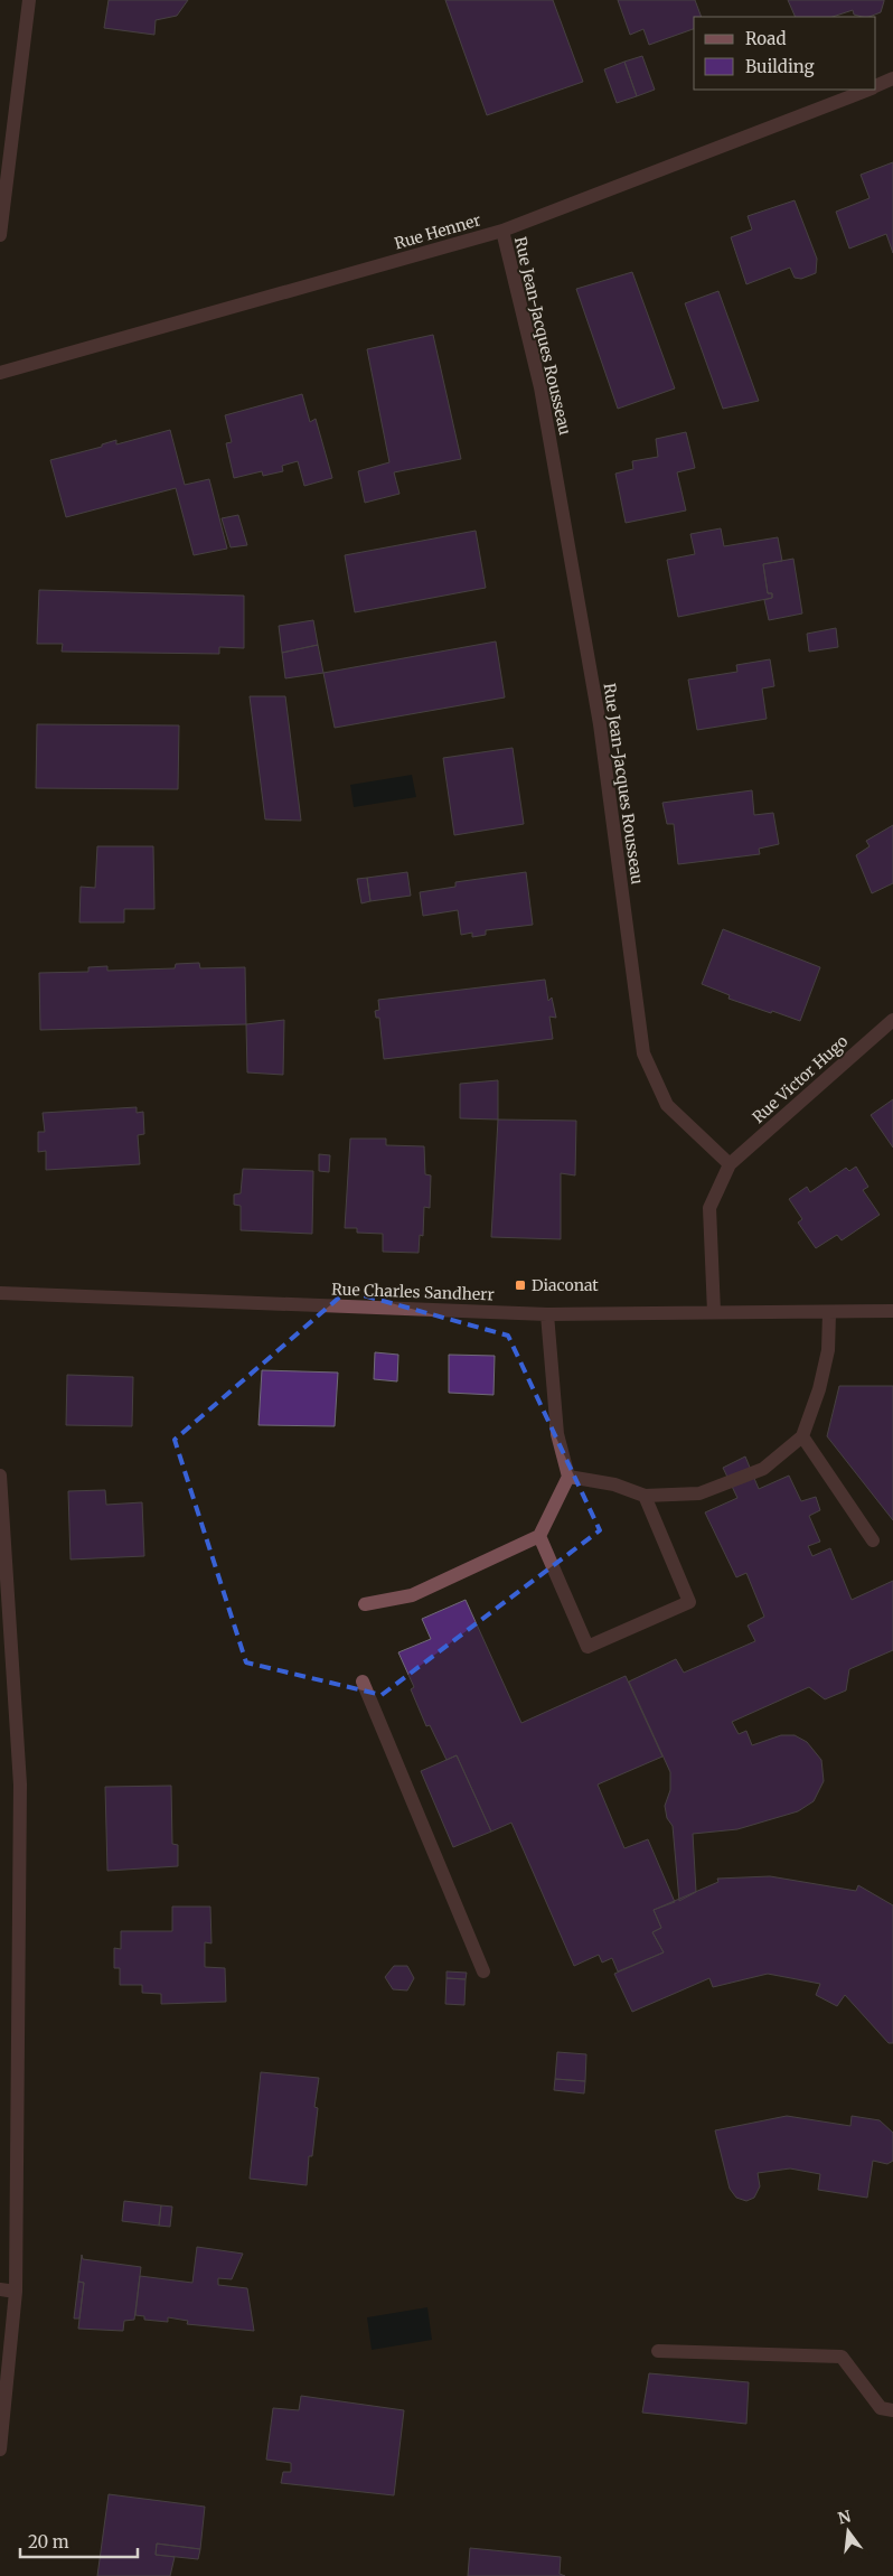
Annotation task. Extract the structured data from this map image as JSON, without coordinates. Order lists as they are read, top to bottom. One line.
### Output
{"streets":{"street":["Rue Henner","Rue Jean-Jacques Rousseau","Rue Victor Hugo","Rue Charles Sandherr"]},"crossings":[["Rue Henner","Rue Jean-Jacques Rousseau"],["Rue Jean-Jacques Rousseau","Rue Victor Hugo"]],"places":{"transit":["Diaconat"]},"legend":["Road","Building"],"scale_bar":"20 m","north":"top"}
